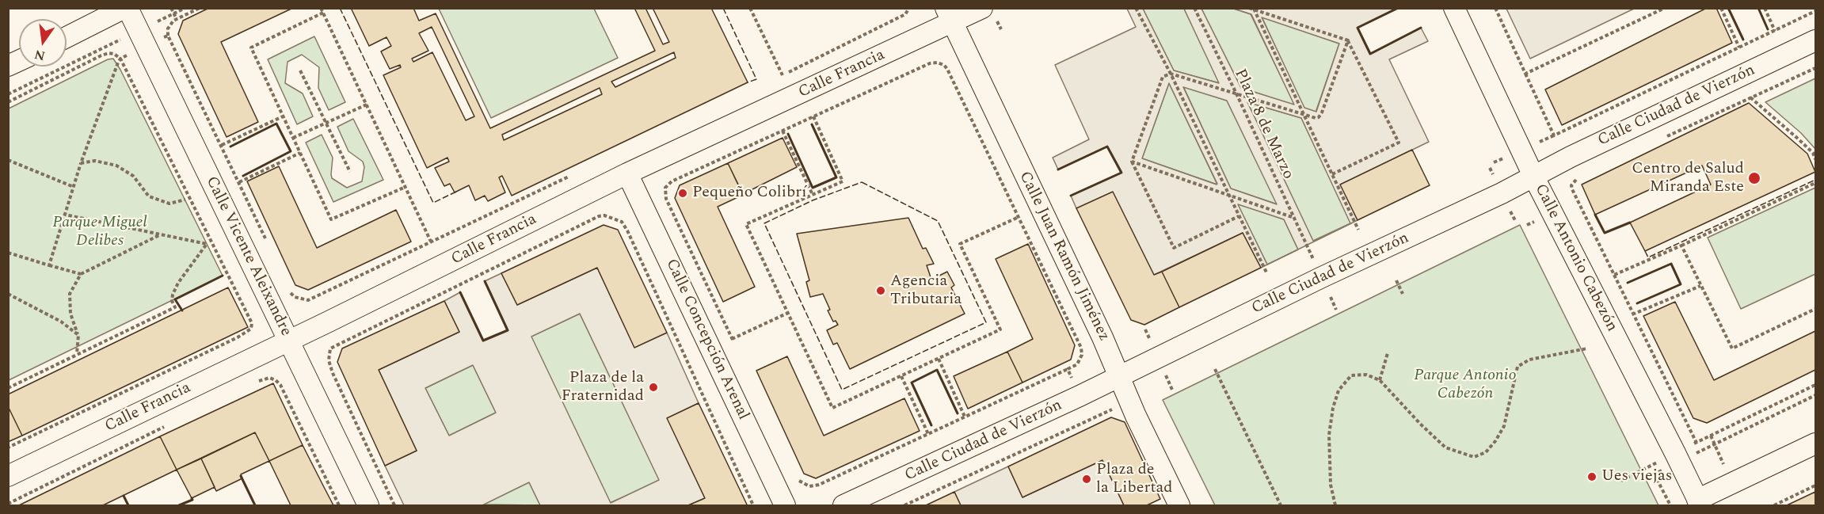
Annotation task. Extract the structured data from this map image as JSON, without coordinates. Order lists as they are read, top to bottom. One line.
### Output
{"streets":{"street":["Calle Francia","Calle Ciudad de Vierzón","Calle Vicente Aleixandre","Calle Juan Ramón Jiménez","Calle Antonio Cabezón","Calle Concepción Arenal"],"path":["Plaza 8 de Marzo"]},"crossings":[["Calle Francia","Calle Vicente Aleixandre"],["Calle Francia","Calle Juan Ramón Jiménez"],["Calle Francia","Calle Concepción Arenal"],["Calle Ciudad de Vierzón","Calle Juan Ramón Jiménez"],["Calle Ciudad de Vierzón","Calle Antonio Cabezón"]],"parks":["Parque Miguel Delibes","Parque Antonio Cabezón"],"places":["Centro de Salud Miranda Este","Pequeño Colibrí","Agencia Tributaria","Plaza de la Fraternidad","Ues viejas","Plaza de la Libertad"],"north":"bottom"}
